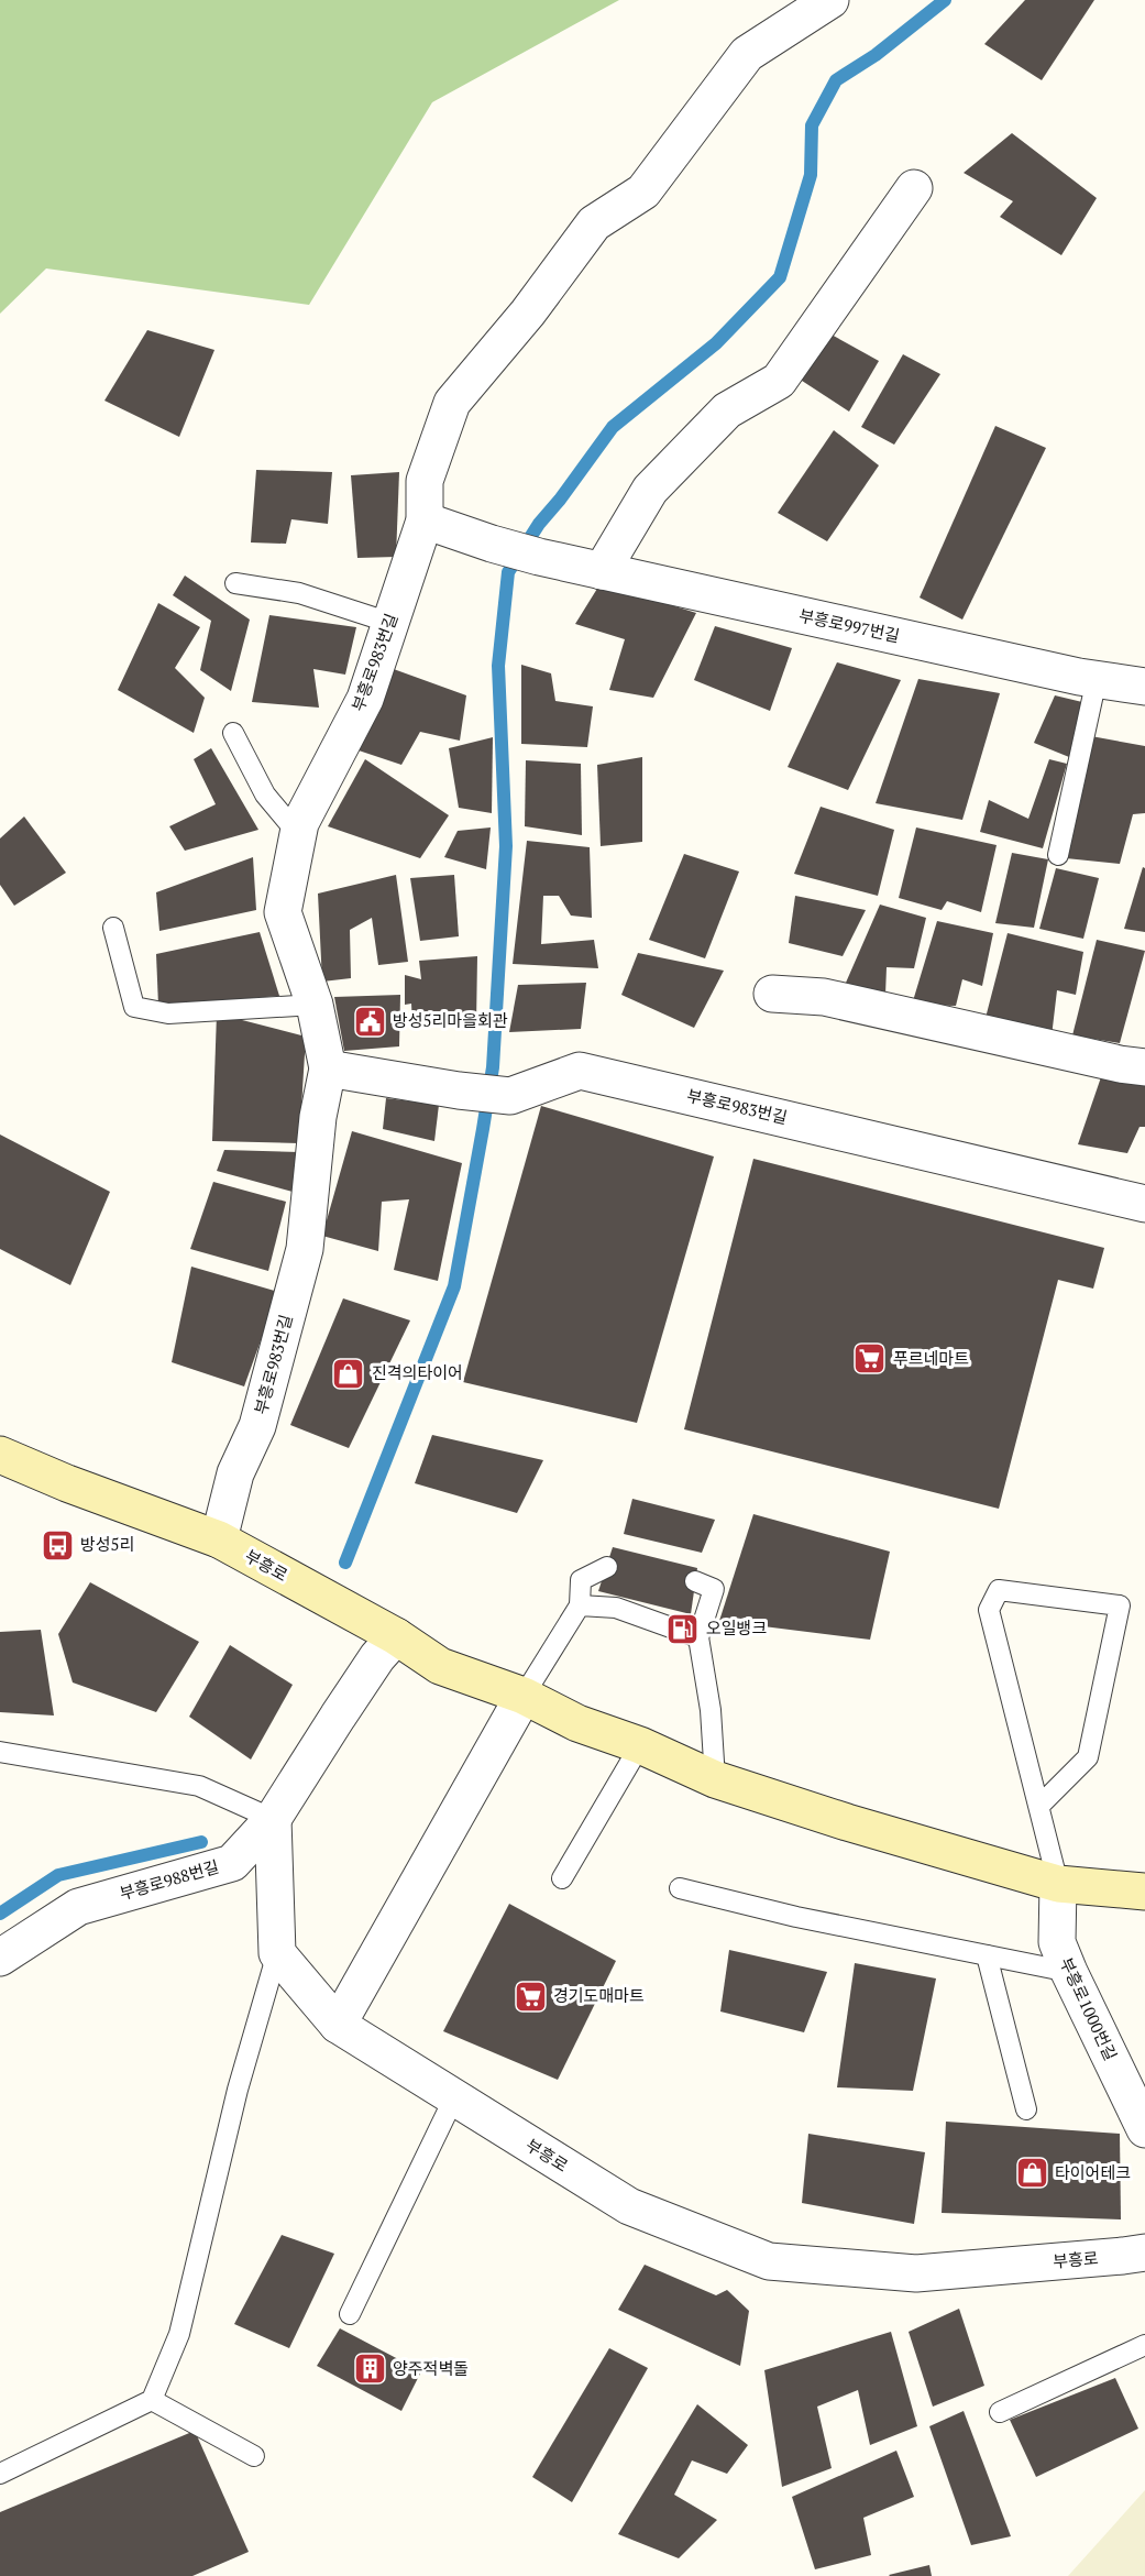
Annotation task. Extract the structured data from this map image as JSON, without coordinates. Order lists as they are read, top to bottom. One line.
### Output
{"streets":{"main road":["부흥로"],"street":["부흥로997번길","부흥로983번길","부흥로988번길","부흥로1000번길"]},"crossings":[["부흥로997번길","부흥로983번길"],["부흥로983번길","부흥로"],["부흥로","부흥로988번길"],["부흥로","부흥로1000번길"]],"places":{"public building":["방성5리마을회관"],"supermarket":["푸르네마트","경기도매마트"],"shop":["진격의타이어","타이어테크"],"bus stop":["방성5리"],"fuel station":["오일뱅크"],"building":["양주적벽돌"]}}
